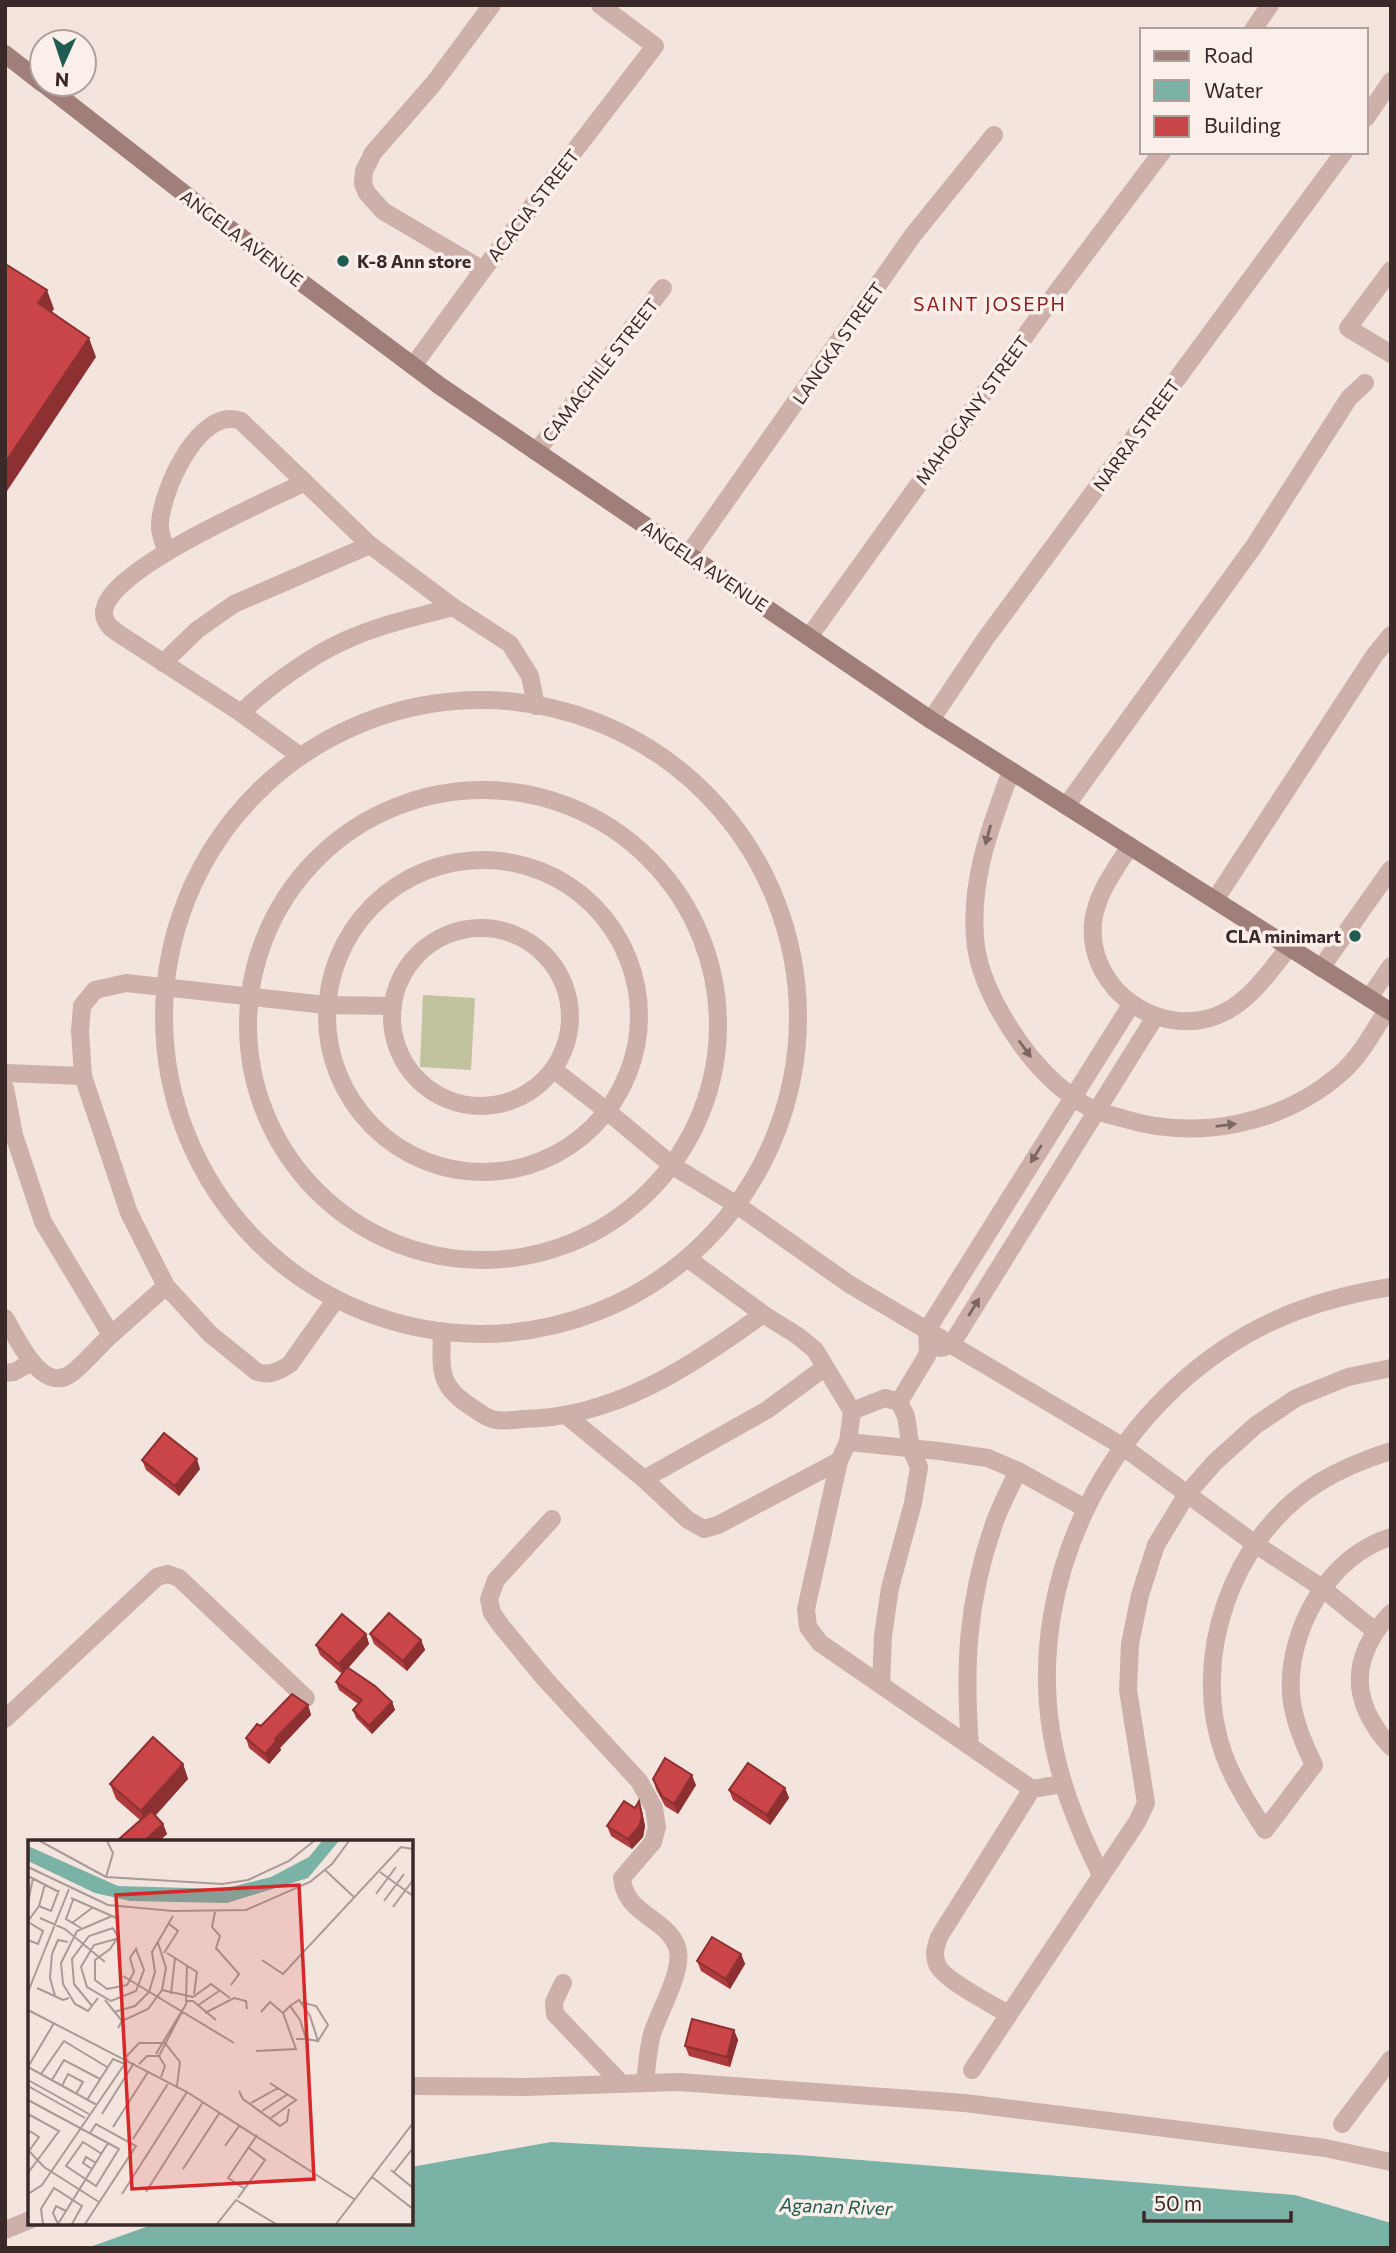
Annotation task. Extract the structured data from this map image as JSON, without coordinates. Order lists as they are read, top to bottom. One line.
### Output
{"streets":{"main road":["ANGELA AVENUE"],"street":["ACACIA STREET","LANGKA STREET","CAMACHILE STREET","MAHOGANY STREET","NARRA STREET"]},"crossings":[["ACACIA STREET","ANGELA AVENUE"],["ANGELA AVENUE","LANGKA STREET"],["ANGELA AVENUE","CAMACHILE STREET"],["ANGELA AVENUE","MAHOGANY STREET"],["ANGELA AVENUE","NARRA STREET"]],"districts":["SAINT JOSEPH"],"water":["Aganan River"],"places":["K-8 Ann store","CLA minimart"],"legend":["Road","Water","Building"],"scale_bar":"50 m","north":"bottom"}
